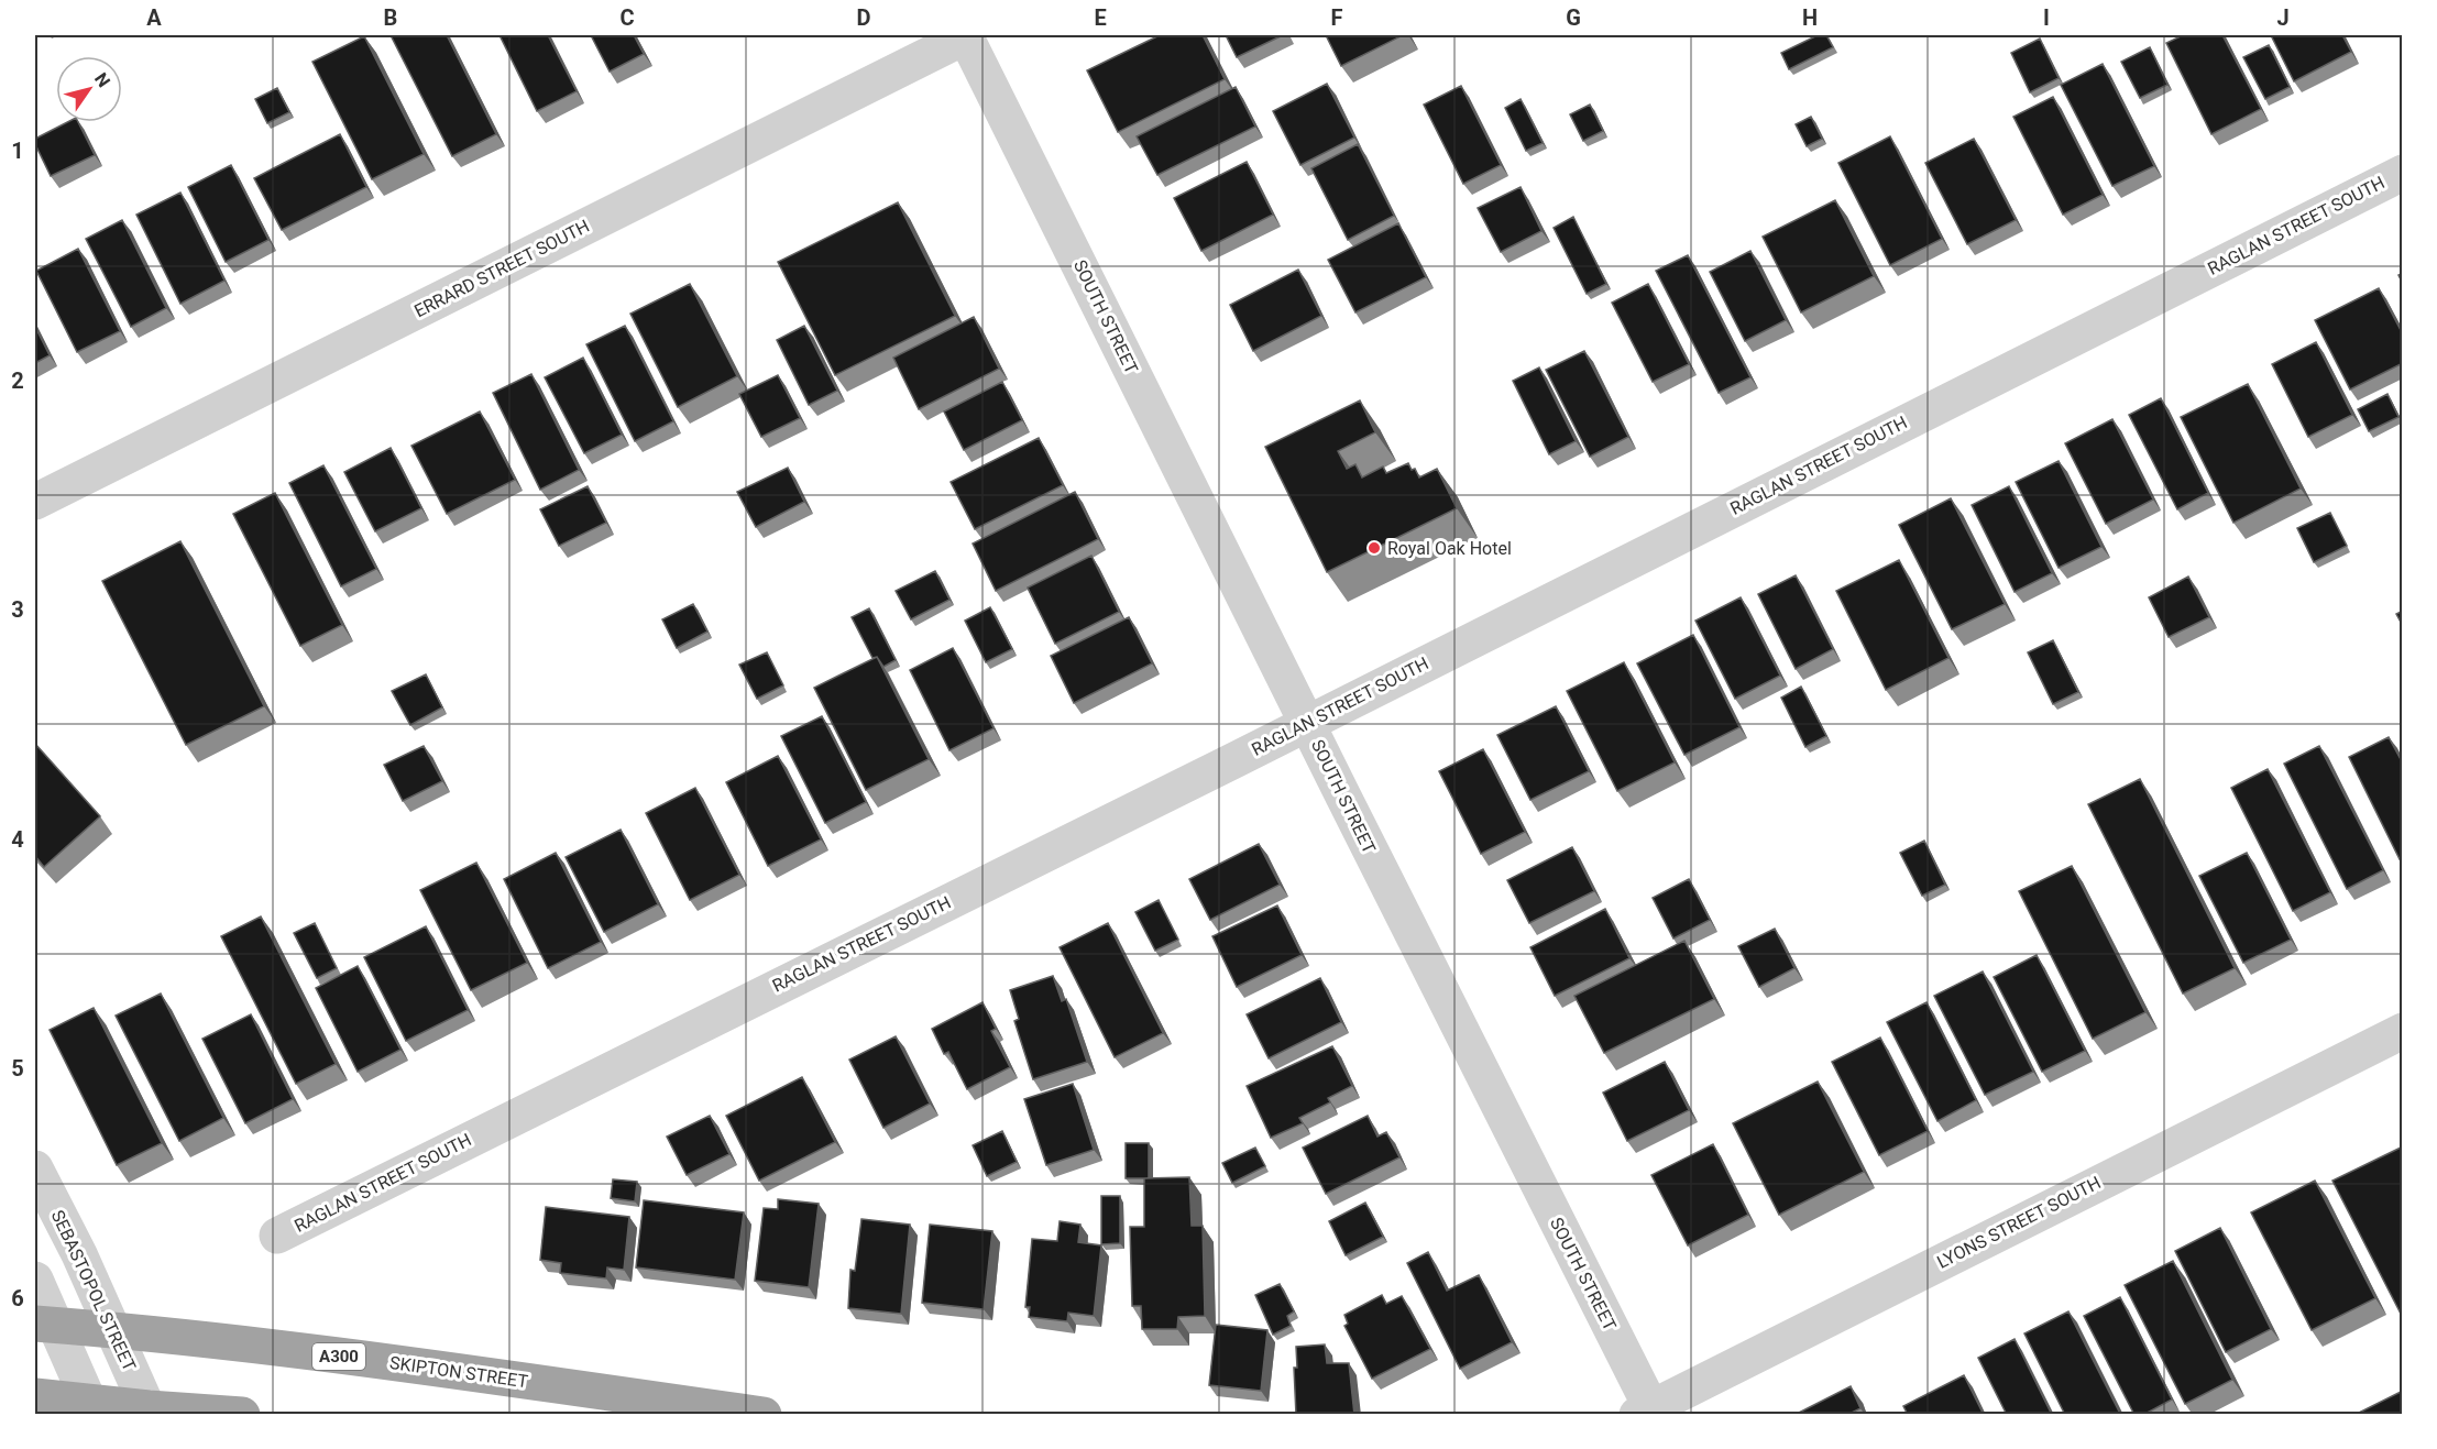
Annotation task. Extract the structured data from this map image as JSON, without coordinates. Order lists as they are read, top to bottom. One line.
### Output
{"streets":{"highway":["A300","SKIPTON STREET"],"street":["RAGLAN STREET SOUTH","ERRARD STREET SOUTH","SOUTH STREET","LYONS STREET SOUTH","SEBASTOPOL STREET"]},"crossings":[["RAGLAN STREET SOUTH","SOUTH STREET"],["ERRARD STREET SOUTH","SOUTH STREET"],["SOUTH STREET","LYONS STREET SOUTH"],["SEBASTOPOL STREET","SKIPTON STREET"]],"places":["Royal Oak Hotel"],"north":"top right","grid":{"columns":["A","B","C","D","E","F","G","H","I","J"],"rows":["1","2","3","4","5","6"]}}
